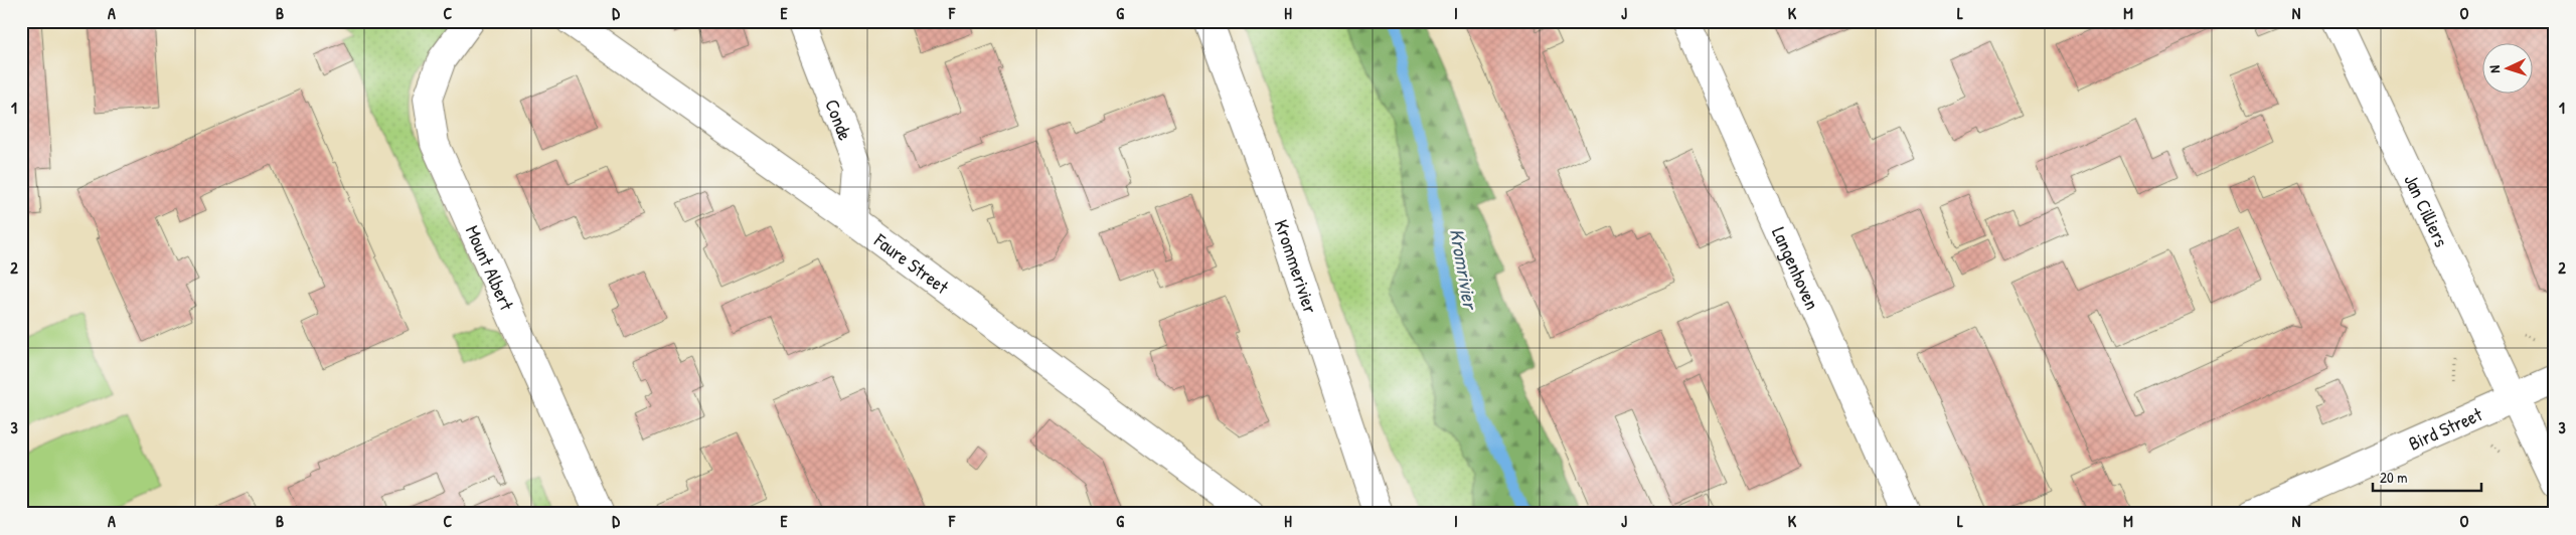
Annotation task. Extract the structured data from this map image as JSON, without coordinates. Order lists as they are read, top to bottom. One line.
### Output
{"streets":{"street":["Conde","Jan Cilliers","Faure Street","Krommerivier","Mount Albert","Langenhoven","Bird Street"]},"crossings":[["Conde","Faure Street"],["Jan Cilliers","Bird Street"]],"water":["Kromrivier"],"scale_bar":"20 m","north":"left","grid":{"columns":["A","B","C","D","E","F","G","H","I","J","K","L","M","N","O"],"rows":["1","2","3"]}}
